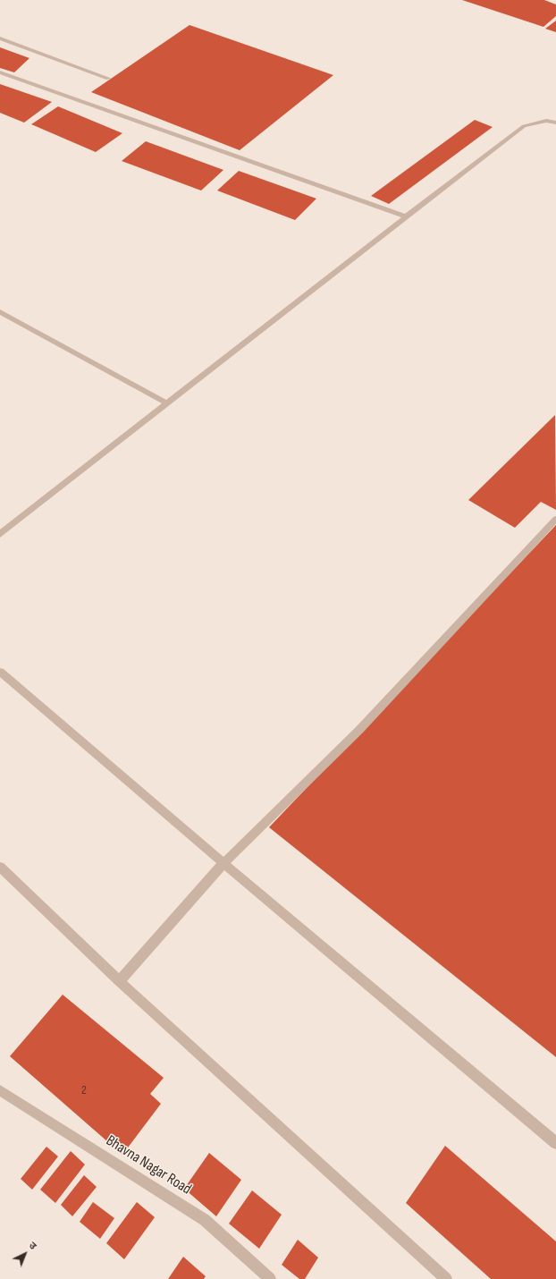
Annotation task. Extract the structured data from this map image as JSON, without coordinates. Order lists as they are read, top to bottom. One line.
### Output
{"streets":{"street":["Bhavna Nagar Road"]},"house_numbers":["2"],"north":"top right"}
